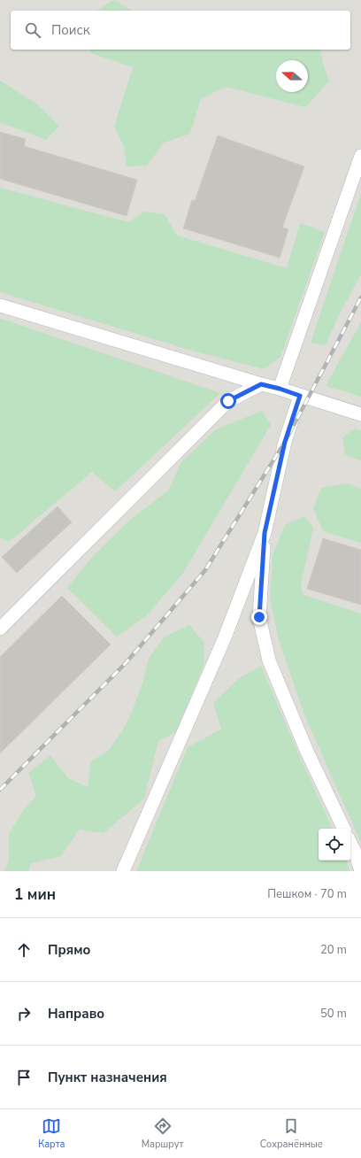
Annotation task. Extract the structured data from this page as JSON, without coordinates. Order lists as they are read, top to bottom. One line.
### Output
{"north":"left","page":{"search":"Поиск","heading":["1 мин","Пешком · 70 m"],"list":[["Прямо","20 m"],["Направо","50 m"],"Пункт назначения"],"nav":["Карта","Маршрут","Сохранённые"]}}
